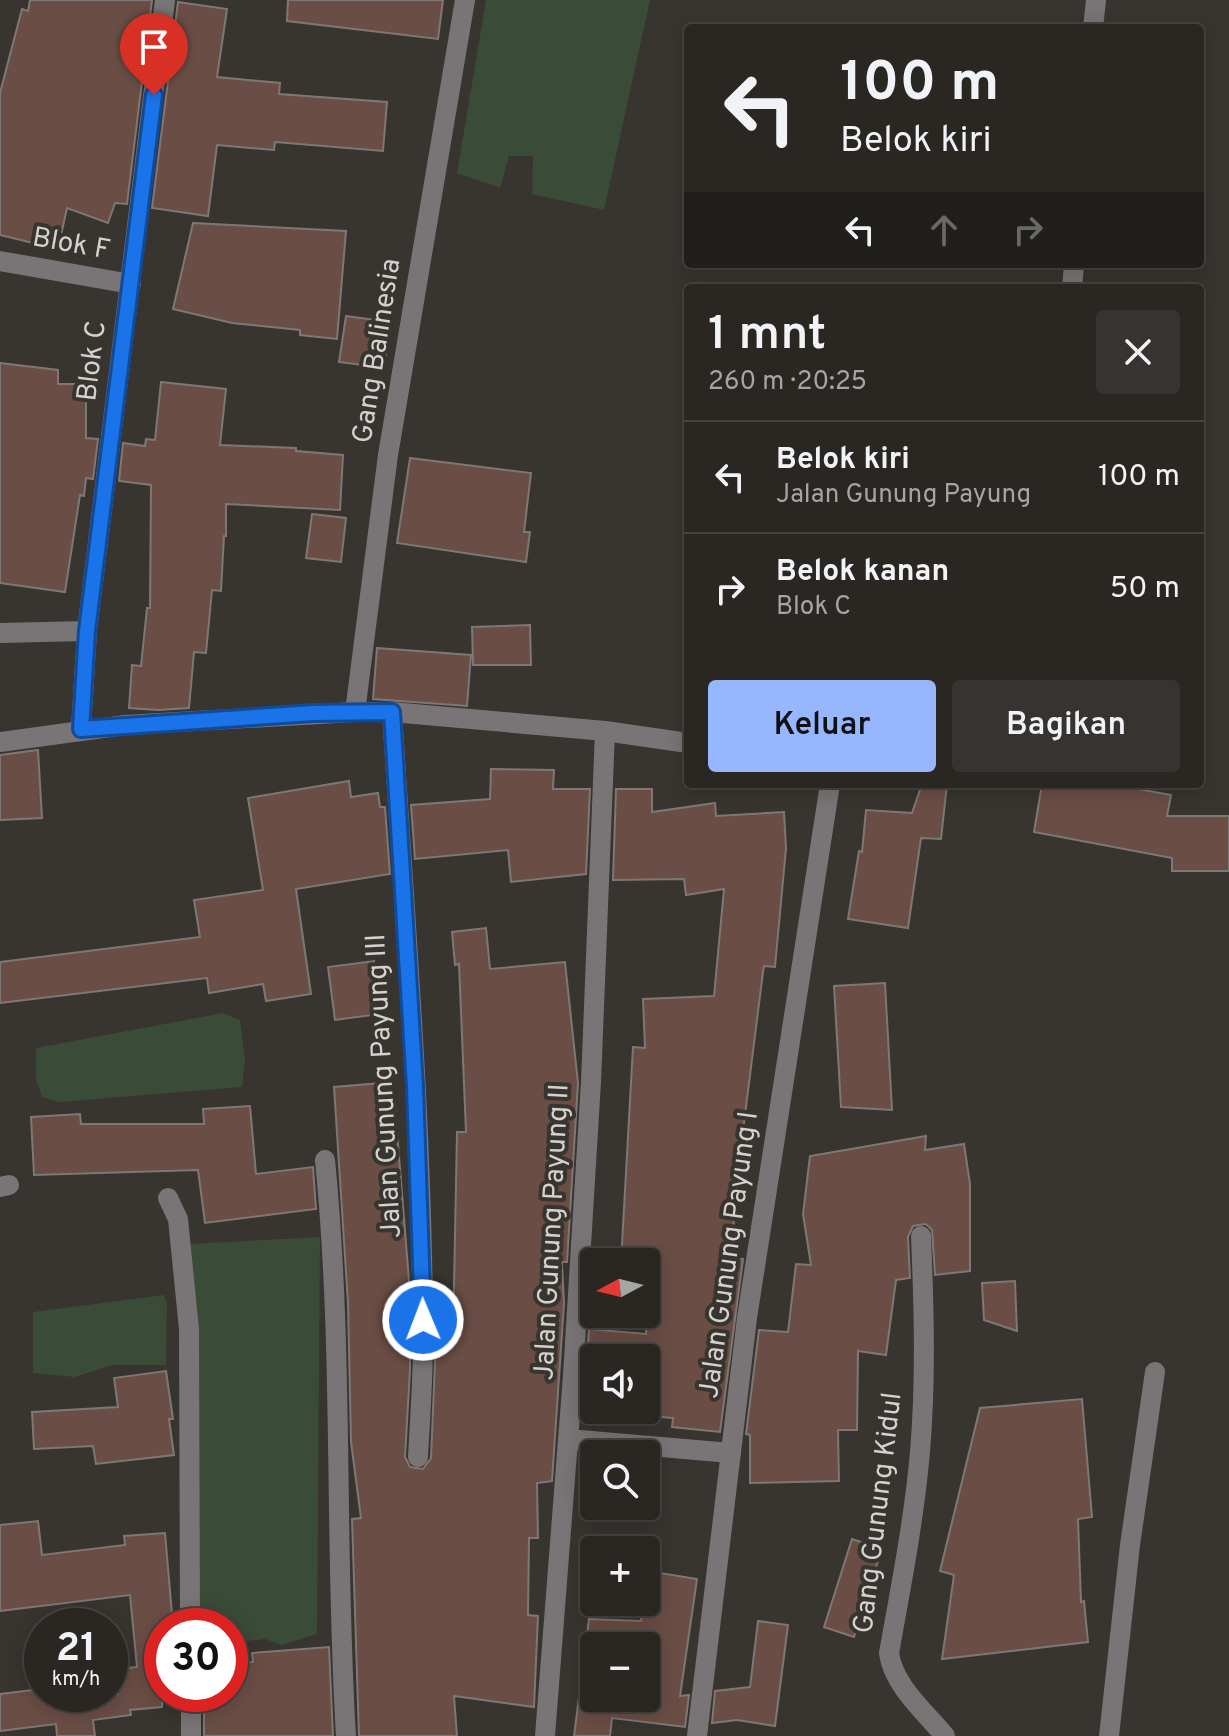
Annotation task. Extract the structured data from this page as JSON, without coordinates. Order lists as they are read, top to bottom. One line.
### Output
{"streets":{"street":["Blok F","Gang Balinesia","Blok C","Jalan Gunung Payung III","Jalan Gunung Payung II","Jalan Gunung Payung I","Gang Gunung Kidul"]},"crossings":[["Blok F","Blok C"]],"north":"left","page":{"turn":["100 m","Belok kiri"],"heading":["1 mnt","260 m · 20:25"],"list":[{"name":"Belok kiri","note":"Jalan Gunung Payung","value":"100 m"},{"name":"Belok kanan","note":"Blok C","value":"50 m"}],"buttons":["Keluar","Bagikan"],"map_buttons":["+","−"],"speed":"21 km/h","limit":"30"}}
